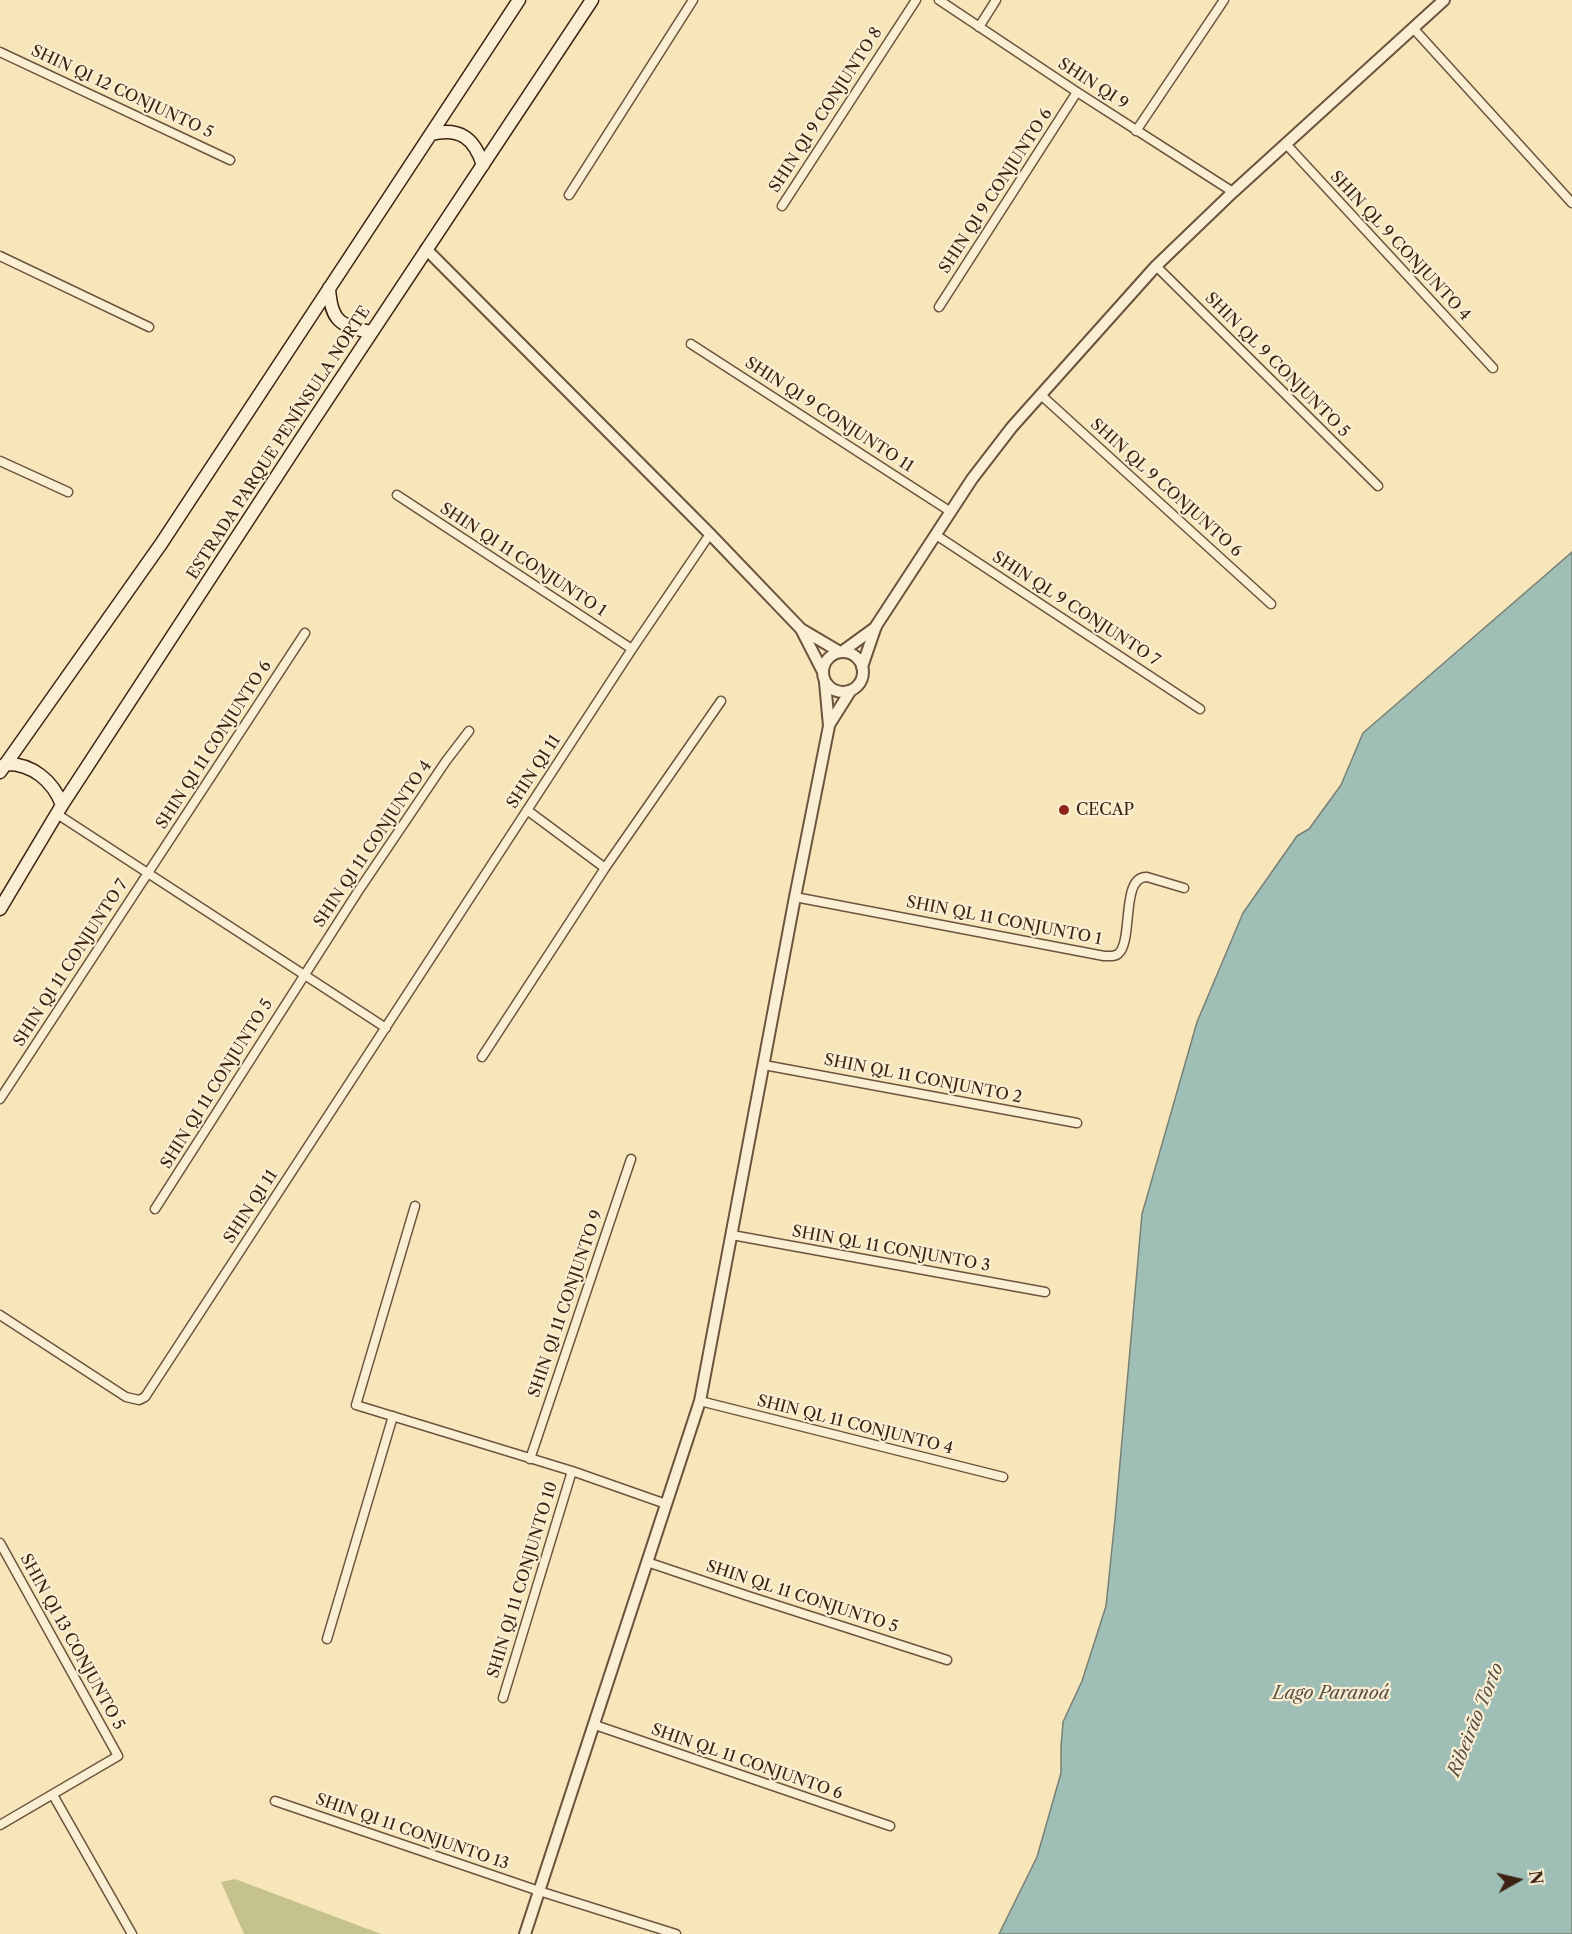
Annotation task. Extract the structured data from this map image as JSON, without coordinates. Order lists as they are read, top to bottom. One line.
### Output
{"streets":{"main road":["ESTRADA PARQUE PENÍNSULA NORTE"],"street":["SHIN QI 9","SHIN QI 12 CONJUNTO 5","SHIN QI 9 CONJUNTO 8","SHIN QI 9 CONJUNTO 6","SHIN QL 9 CONJUNTO 4","SHIN QL 9 CONJUNTO 5","SHIN QI 9 CONJUNTO 11","SHIN QL 9 CONJUNTO 6","SHIN QI 11 CONJUNTO 1","SHIN QL 9 CONJUNTO 7","SHIN QI 11 CONJUNTO 6","SHIN QI 11","SHIN QI 11 CONJUNTO 4","SHIN QL 11 CONJUNTO 1","SHIN QI 11 CONJUNTO 7","SHIN QL 11 CONJUNTO 2","SHIN QI 11 CONJUNTO 5","SHIN QL 11 CONJUNTO 3","SHIN QI 11 CONJUNTO 9","SHIN QL 11 CONJUNTO 4","SHIN QI 11 CONJUNTO 10","SHIN QL 11 CONJUNTO 5","SHIN QI 13 CONJUNTO 5","SHIN QL 11 CONJUNTO 6","SHIN QI 11 CONJUNTO 13"]},"crossings":[["SHIN QI 9","SHIN QI 9 CONJUNTO 6"],["SHIN QI 11 CONJUNTO 1","SHIN QI 11"],["SHIN QI 11 CONJUNTO 6","SHIN QI 11 CONJUNTO 7"],["SHIN QI 11 CONJUNTO 4","SHIN QI 11 CONJUNTO 5"]],"water":["Lago Paranoá","Ribeirão Torto"],"places":["CECAP"],"north":"right"}
